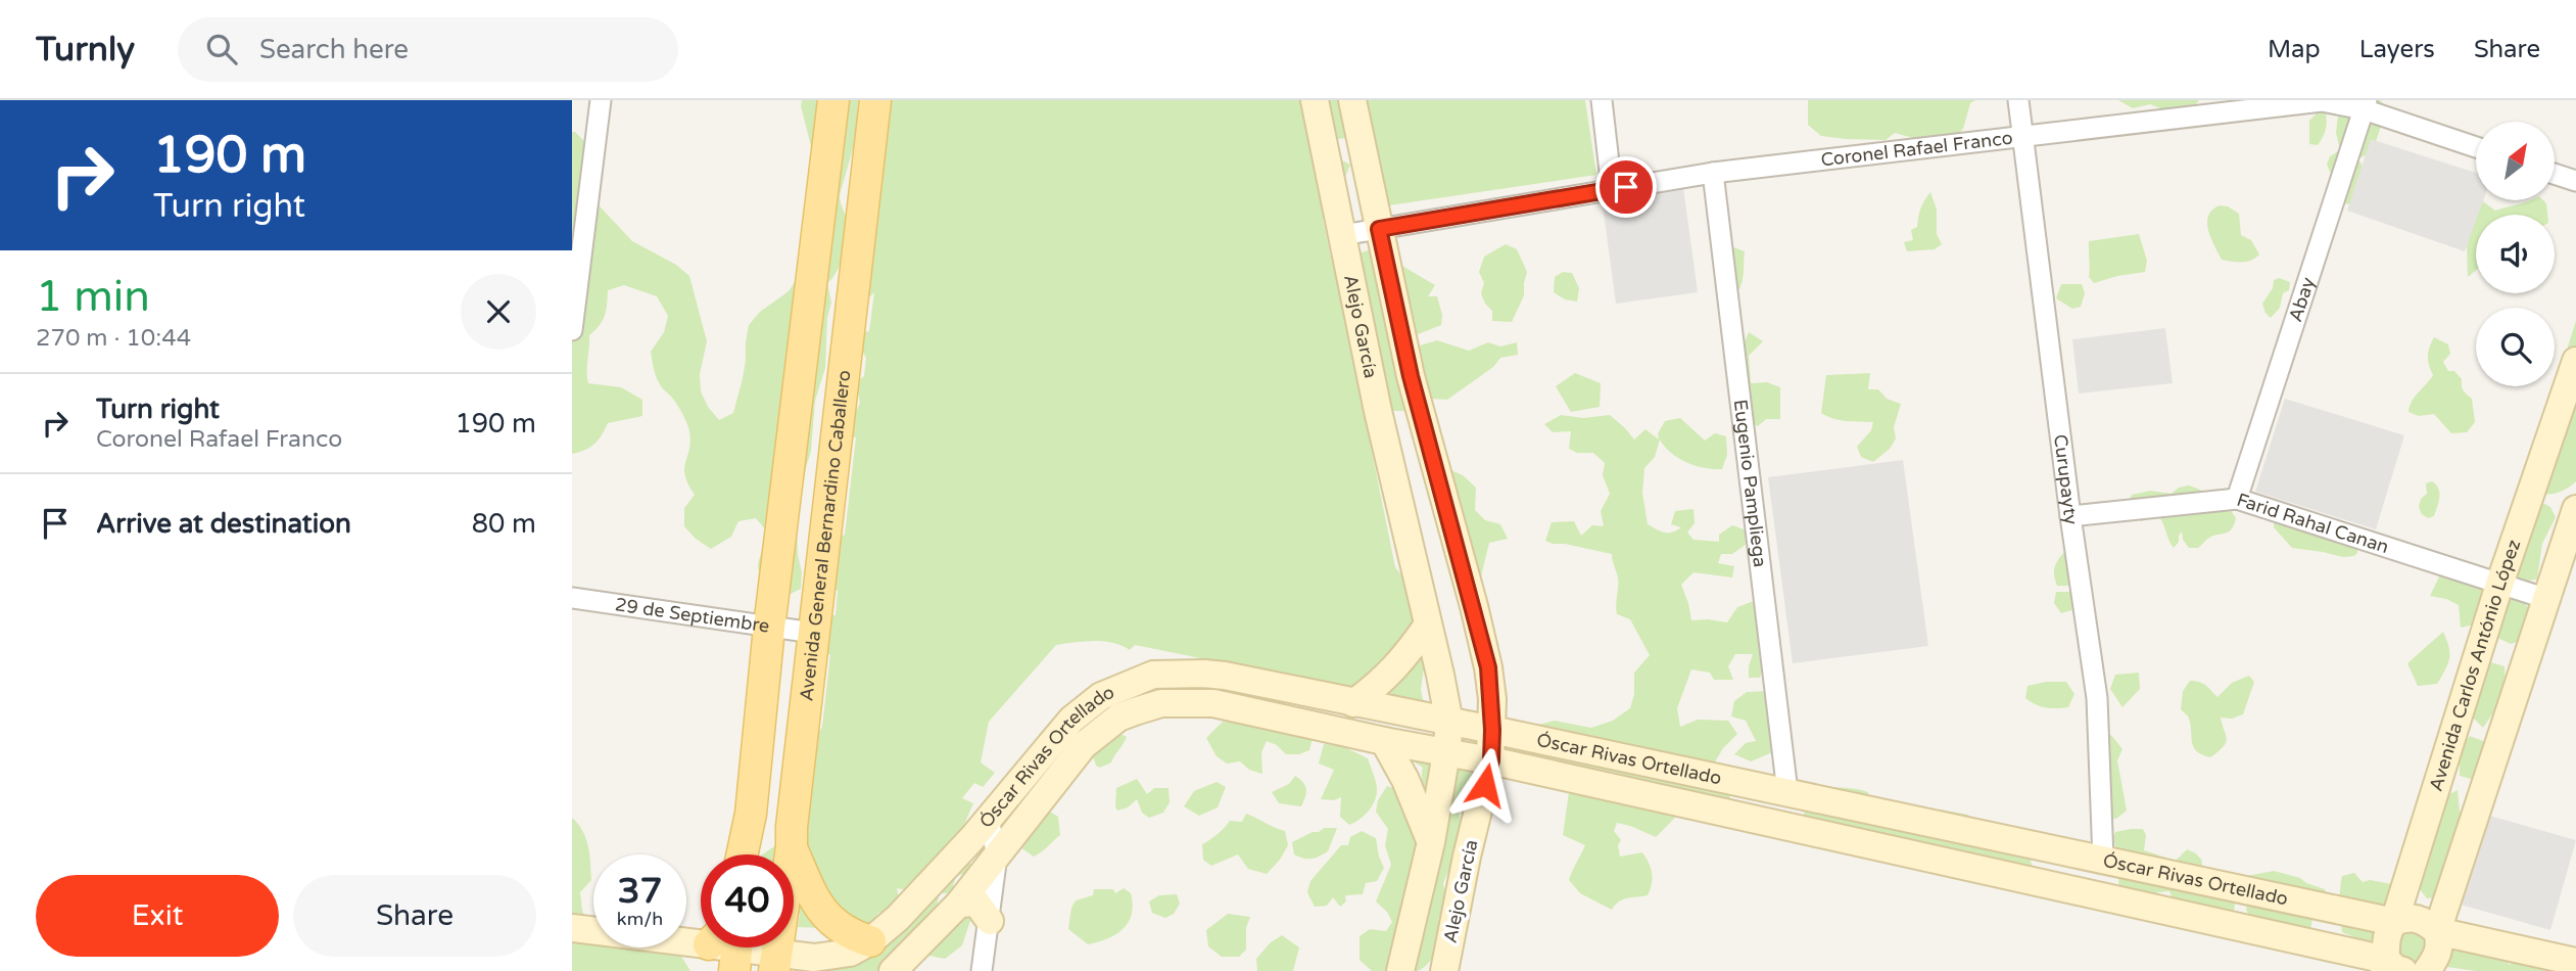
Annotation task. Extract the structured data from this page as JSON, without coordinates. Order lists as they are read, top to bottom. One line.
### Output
{"streets":{"main road":["Avenida General Bernardino Caballero"],"street":["Coronel Rafael Franco","Abay","Alejo García","Curupayty","Eugenio Pampliega","Farid Rahal Canan","29 de Septiembre","Avenida Carlos António López","Óscar Rivas Ortellado"]},"crossings":[["Coronel Rafael Franco","Abay"],["Coronel Rafael Franco","Alejo García"],["Coronel Rafael Franco","Curupayty"],["Coronel Rafael Franco","Eugenio Pampliega"],["Abay","Farid Rahal Canan"],["Alejo García","Óscar Rivas Ortellado"],["Curupayty","Farid Rahal Canan"],["Curupayty","Óscar Rivas Ortellado"],["Eugenio Pampliega","Óscar Rivas Ortellado"],["Farid Rahal Canan","Avenida Carlos António López"],["Avenida General Bernardino Caballero","29 de Septiembre"],["Avenida General Bernardino Caballero","Óscar Rivas Ortellado"],["Avenida Carlos António López","Óscar Rivas Ortellado"]],"north":"top right","page":{"header":"Turnly","search":"Search here","nav":["Map","Layers","Share"],"turn":["190 m","Turn right"],"heading":["1 min","270 m · 10:44"],"list":[{"name":"Turn right","note":"Coronel Rafael Franco","value":"190 m"},{"name":"Arrive at destination","value":"80 m"}],"speed":"37 km/h","limit":"40","buttons":["Exit","Share"]}}
